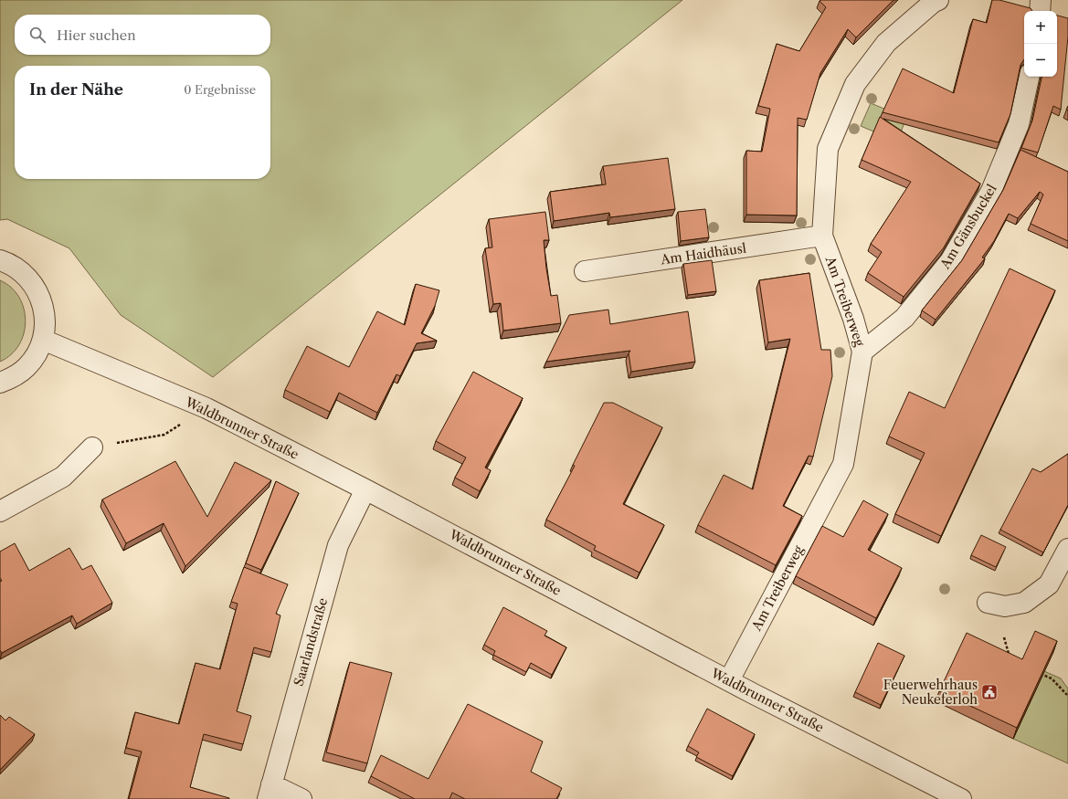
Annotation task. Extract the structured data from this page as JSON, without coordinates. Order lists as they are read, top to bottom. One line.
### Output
{"streets":{"street":["Am Gänsbuckel","Am Haidhäusl","Am Treiberweg","Waldbrunner Straße","Saarlandstraße"]},"crossings":[["Am Gänsbuckel","Am Treiberweg"],["Am Haidhäusl","Am Treiberweg"],["Am Treiberweg","Waldbrunner Straße"],["Waldbrunner Straße","Saarlandstraße"]],"places":{"public building":["Feuerwehrhaus Neukeferloh"]},"page":{"map_buttons":["+","−"],"search":"Hier suchen","heading":["In der Nähe","0 Ergebnisse"]}}
